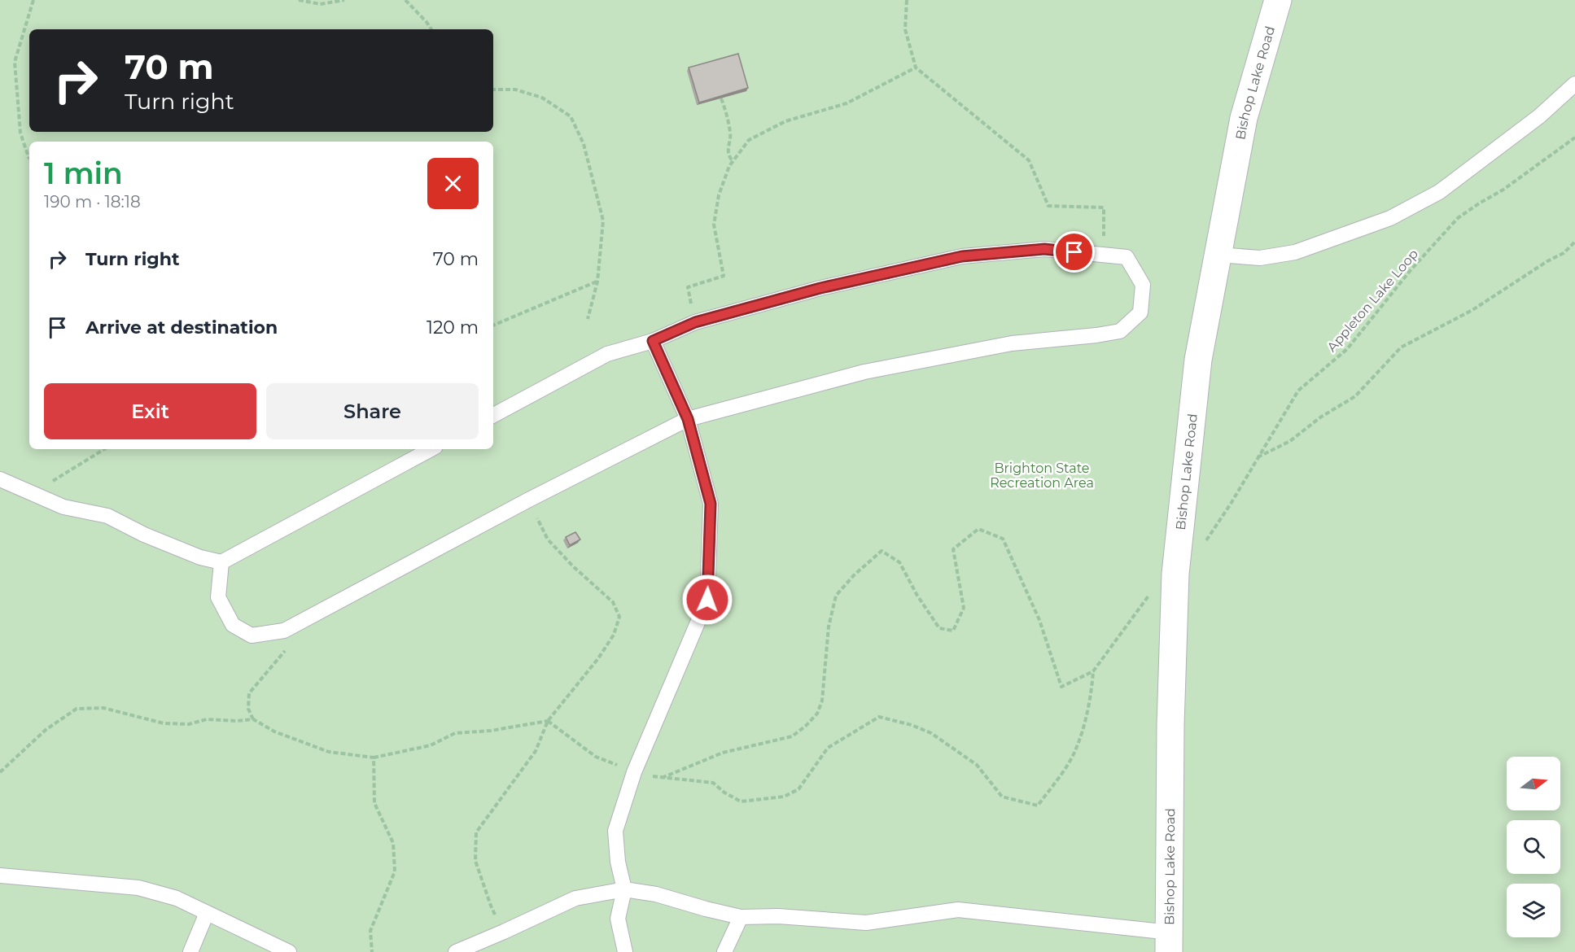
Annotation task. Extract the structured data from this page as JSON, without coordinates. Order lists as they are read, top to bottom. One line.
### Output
{"streets":{"street":["Bishop Lake Road"],"path":["Appleton Lake Loop"]},"parks":["Brighton State Recreation Area"],"north":"right","page":{"turn":["70 m","Turn right"],"heading":["1 min","190 m · 18:18"],"list":[{"name":"Turn right","value":"70 m"},{"name":"Arrive at destination","value":"120 m"}],"buttons":["Exit","Share"]}}
